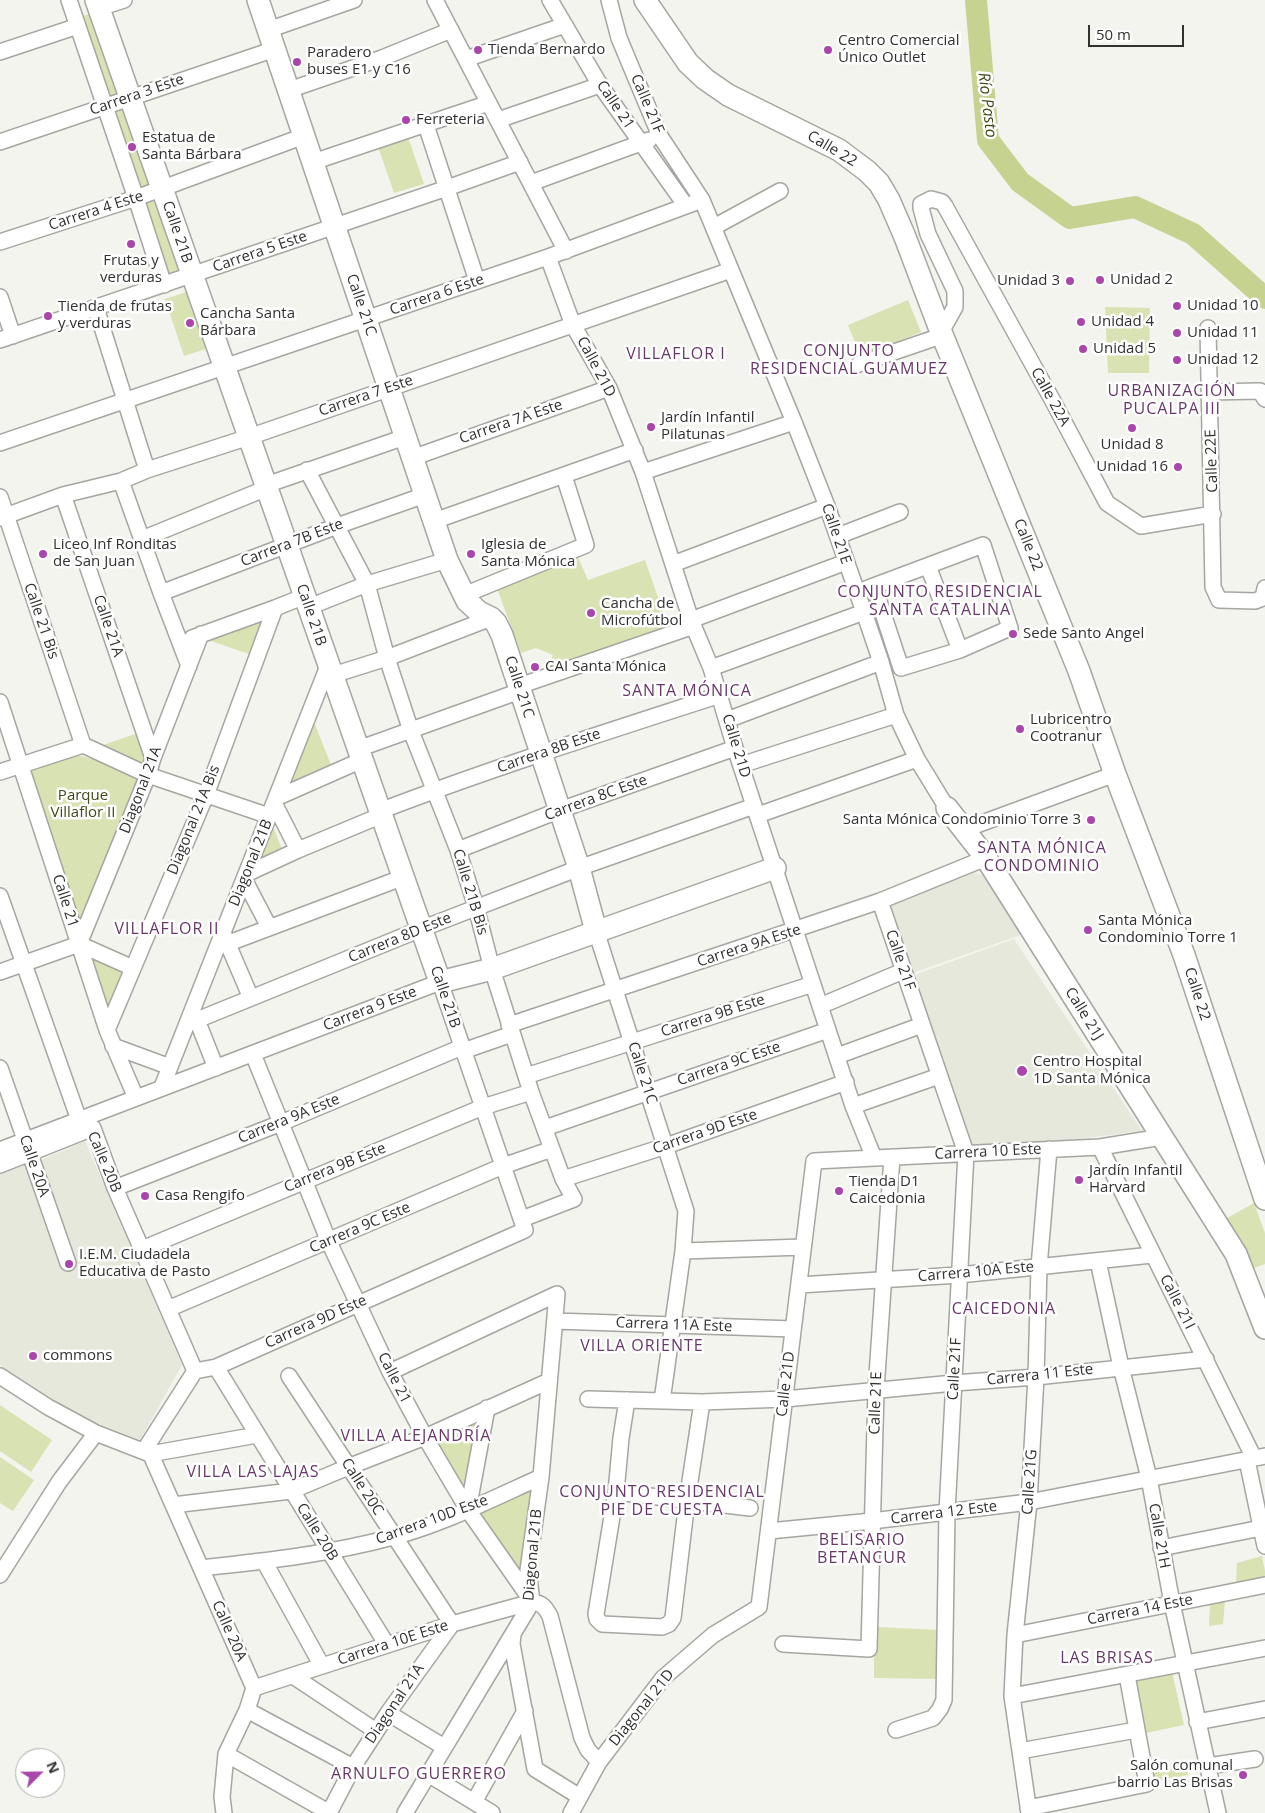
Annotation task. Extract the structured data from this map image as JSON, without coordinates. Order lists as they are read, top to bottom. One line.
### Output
{"streets":{"street":["Carrera 3 Este","Calle 21F","Calle 21","Calle 22","Carrera 4 Este","Calle 21B","Carrera 5 Este","Carrera 6 Este","Calle 21C","Calle 21D","Carrera 7 Este","Calle 22A","Carrera 7A Este","Calle 22E","Calle 21E","Carrera 7B Este","Calle 21 Bis","Calle 21A","Carrera 8B Este","Diagonal 21A","Carrera 8C Este","Diagonal 21A Bis","Diagonal 21B","Calle 21B Bis","Carrera 8D Este","Carrera 9A Este","Carrera 9 Este","Calle 21J","Carrera 9B Este","Carrera 9C Este","Carrera 9D Este","Carrera 10 Este","Calle 20B","Calle 20A","Carrera 10A Este","Calle 21I","Carrera 11A Este","Carrera 11 Este","Calle 21G","Calle 20C","Carrera 12 Este","Carrera 10D Este","Calle 21H","Carrera 14 Este","Carrera 10E Este","Diagonal 21D"]},"crossings":[["Carrera 3 Este","Calle 21B"],["Carrera 3 Este","Calle 21C"],["Calle 21F","Carrera 6 Este"],["Calle 21F","Calle 21E"],["Calle 21F","Carrera 9A Este"],["Calle 21F","Carrera 10 Este"],["Calle 21F","Carrera 10A Este"],["Calle 21F","Carrera 11 Este"],["Calle 21F","Carrera 12 Este"],["Calle 21","Carrera 6 Este"],["Calle 21","Diagonal 21A"],["Calle 21","Diagonal 21A Bis"],["Calle 21","Diagonal 21B"],["Calle 21","Carrera 9A Este"],["Calle 21","Carrera 9 Este"],["Calle 21","Carrera 9B Este"],["Calle 21","Carrera 9C Este"],["Calle 21","Carrera 9D Este"],["Calle 21","Carrera 10D Este"],["Calle 21","Carrera 10E Este"],["Calle 21","Diagonal 21D"],["Calle 22","Calle 22A"],["Carrera 4 Este","Calle 21B"],["Carrera 4 Este","Calle 21C"],["Calle 21B","Carrera 5 Este"],["Calle 21B","Carrera 6 Este"],["Calle 21B","Carrera 7 Este"],["Calle 21B","Carrera 7B Este"],["Calle 21B","Carrera 8B Este"],["Calle 21B","Diagonal 21B"],["Calle 21B","Carrera 8D Este"],["Calle 21B","Carrera 9A Este"],["Calle 21B","Carrera 9 Este"],["Calle 21B","Carrera 9B Este"],["Calle 21B","Carrera 9C Este"],["Calle 21B","Carrera 9D Este"],["Carrera 5 Este","Calle 21C"],["Carrera 6 Este","Calle 21C"],["Carrera 6 Este","Calle 21D"],["Carrera 6 Este","Calle 21E"],["Calle 21C","Carrera 7 Este"],["Calle 21C","Carrera 7A Este"],["Calle 21C","Carrera 7B Este"],["Calle 21C","Carrera 8B Este"],["Calle 21C","Carrera 8C Este"],["Calle 21C","Carrera 8D Este"],["Calle 21C","Carrera 9A Este"],["Calle 21C","Carrera 9 Este"],["Calle 21C","Carrera 9B Este"],["Calle 21C","Carrera 9C Este"],["Calle 21C","Carrera 9D Este"],["Calle 21C","Carrera 11A Este"],["Calle 21D","Carrera 7 Este"],["Calle 21D","Carrera 7A Este"],["Calle 21D","Carrera 8B Este"],["Calle 21D","Carrera 8C Este"],["Calle 21D","Carrera 8D Este"],["Calle 21D","Carrera 9A Este"],["Calle 21D","Carrera 9 Este"],["Calle 21D","Carrera 9B Este"],["Calle 21D","Carrera 9C Este"],["Calle 21D","Carrera 9D Este"],["Calle 21D","Carrera 10 Este"],["Calle 21D","Carrera 10A Este"],["Calle 21D","Carrera 11A Este"],["Calle 21D","Carrera 11 Este"],["Calle 21D","Carrera 12 Este"],["Calle 21D","Diagonal 21D"],["Carrera 7 Este","Calle 21E"],["Carrera 7 Este","Calle 21 Bis"],["Carrera 7 Este","Calle 21A"],["Calle 22A","Calle 22E"],["Calle 21E","Carrera 8D Este"],["Calle 21E","Carrera 9A Este"],["Calle 21E","Calle 21J"],["Calle 21E","Carrera 10 Este"],["Calle 21E","Carrera 10A Este"],["Calle 21E","Carrera 11 Este"],["Calle 21E","Carrera 12 Este"],["Carrera 7B Este","Calle 21B Bis"],["Calle 21A","Diagonal 21A"],["Carrera 8B Este","Diagonal 21B"],["Carrera 8B Este","Calle 21B Bis"],["Diagonal 21A","Calle 20C"],["Diagonal 21A","Carrera 10E Este"],["Carrera 8C Este","Calle 21B Bis"],["Diagonal 21B","Carrera 8D Este"],["Diagonal 21B","Carrera 9 Este"],["Diagonal 21B","Carrera 11A Este"],["Diagonal 21B","Carrera 10D Este"],["Diagonal 21B","Carrera 10E Este"],["Calle 21B Bis","Carrera 8D Este"],["Calle 21B Bis","Carrera 9A Este"],["Calle 21B Bis","Carrera 9 Este"],["Calle 21B Bis","Carrera 9B Este"],["Calle 21B Bis","Carrera 9C Este"],["Calle 21B Bis","Carrera 9D Este"],["Carrera 9A Este","Calle 21J"],["Carrera 9A Este","Calle 20B"],["Carrera 9 Este","Calle 20B"],["Carrera 9 Este","Calle 20A"],["Calle 21J","Carrera 10 Este"],["Carrera 9B Este","Calle 20B"],["Carrera 9C Este","Calle 20B"],["Carrera 9D Este","Calle 20B"],["Carrera 10 Este","Calle 21I"],["Carrera 10 Este","Calle 21G"],["Calle 20B","Carrera 10D Este"],["Calle 20B","Carrera 10E Este"],["Calle 20A","Carrera 10D Este"],["Calle 20A","Carrera 10E Este"],["Carrera 10A Este","Calle 21I"],["Carrera 10A Este","Calle 21G"],["Carrera 10A Este","Calle 21H"],["Calle 21I","Carrera 11 Este"],["Calle 21I","Carrera 12 Este"],["Carrera 11 Este","Calle 21G"],["Carrera 11 Este","Calle 21H"],["Calle 21G","Carrera 12 Este"],["Calle 21G","Carrera 14 Este"],["Calle 20C","Carrera 10D Este"],["Calle 20C","Carrera 10E Este"],["Carrera 12 Este","Calle 21H"],["Calle 21H","Carrera 14 Este"]],"districts":["CONJUNTO RESIDENCIAL GUAMUEZ","VILLAFLOR I","URBANIZACIÓN PUCALPA III","CONJUNTO RESIDENCIAL SANTA CATALINA","SANTA MÓNICA","SANTA MÓNICA CONDOMINIO","VILLAFLOR II","CAICEDONIA","VILLA ORIENTE","VILLA ALEJANDRÍA","VILLA LAS LAJAS","CONJUNTO RESIDENCIAL PIE DE CUESTA","BELISARIO BETANCUR","LAS BRISAS","ARNULFO GUERRERO"],"water":["Río Pasto"],"parks":["Parque Villaflor II"],"places":["Tienda Bernardo","Centro Comercial Único Outlet","Paradero buses E1 y C16","Ferreteria","Estatua de Santa Bárbara","Frutas y verduras","Unidad 2","Unidad 3","Unidad 10","Tienda de frutas y verduras","Unidad 4","Cancha Santa Bárbara","Unidad 11","Unidad 5","Unidad 12","Jardín Infantil Pilatunas","Unidad 8","Unidad 16","Liceo Inf Ronditas de San Juan","Iglesia de Santa Mónica","Cancha de Microfútbol","Sede Santo Angel","CAI Santa Mónica","Lubricentro Cootranur","Santa Mónica Condominio Torre 3","Santa Mónica Condominio Torre 1","Centro Hospital 1D Santa Mónica","Jardín Infantil Harvard","Tienda D1 Caicedonia","Casa Rengifo","I.E.M. Ciudadela Educativa de Pasto","commons","Salón comunal barrio Las Brisas"],"scale_bar":"50 m","north":"top right"}
